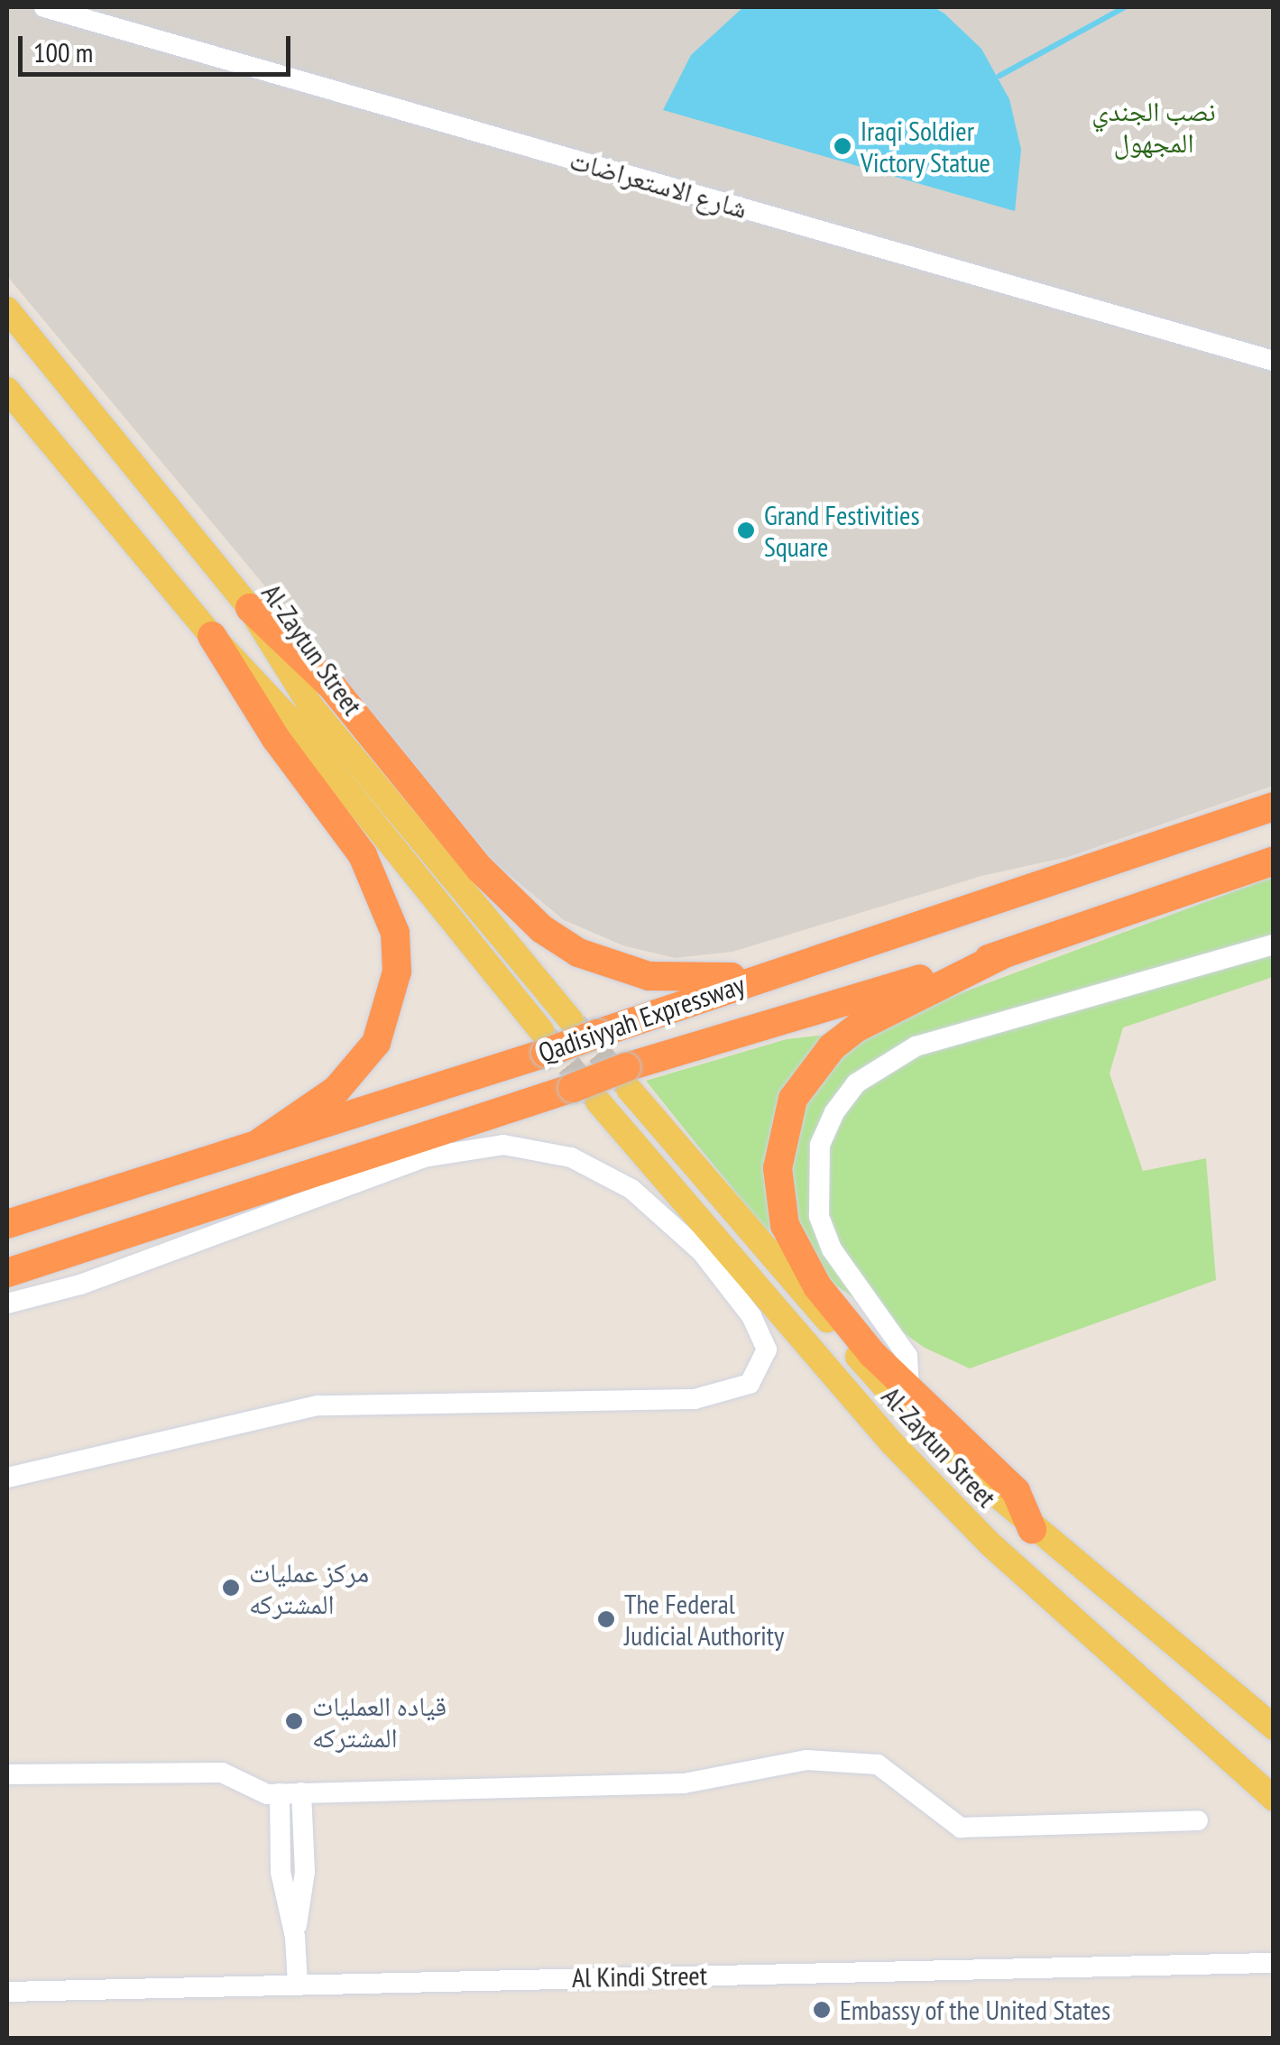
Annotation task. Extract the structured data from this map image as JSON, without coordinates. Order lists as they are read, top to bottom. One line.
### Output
{"streets":{"highway":["Qadisiyyah Expressway"],"main road":["Al-Zaytun Street"],"street":["شارع الاستعراضات","Al Kindi Street"]},"crossings":[["Al-Zaytun Street","Qadisiyyah Expressway"]],"parks":["نصب الجندي المجهول"],"places":["Iraqi Soldier Victory Statue","Grand Festivities Square","مركز عمليات المشتركه","The Federal Judicial Authority","قياده العمليات المشتركه","Embassy of the United States"],"scale_bar":"100 m"}
